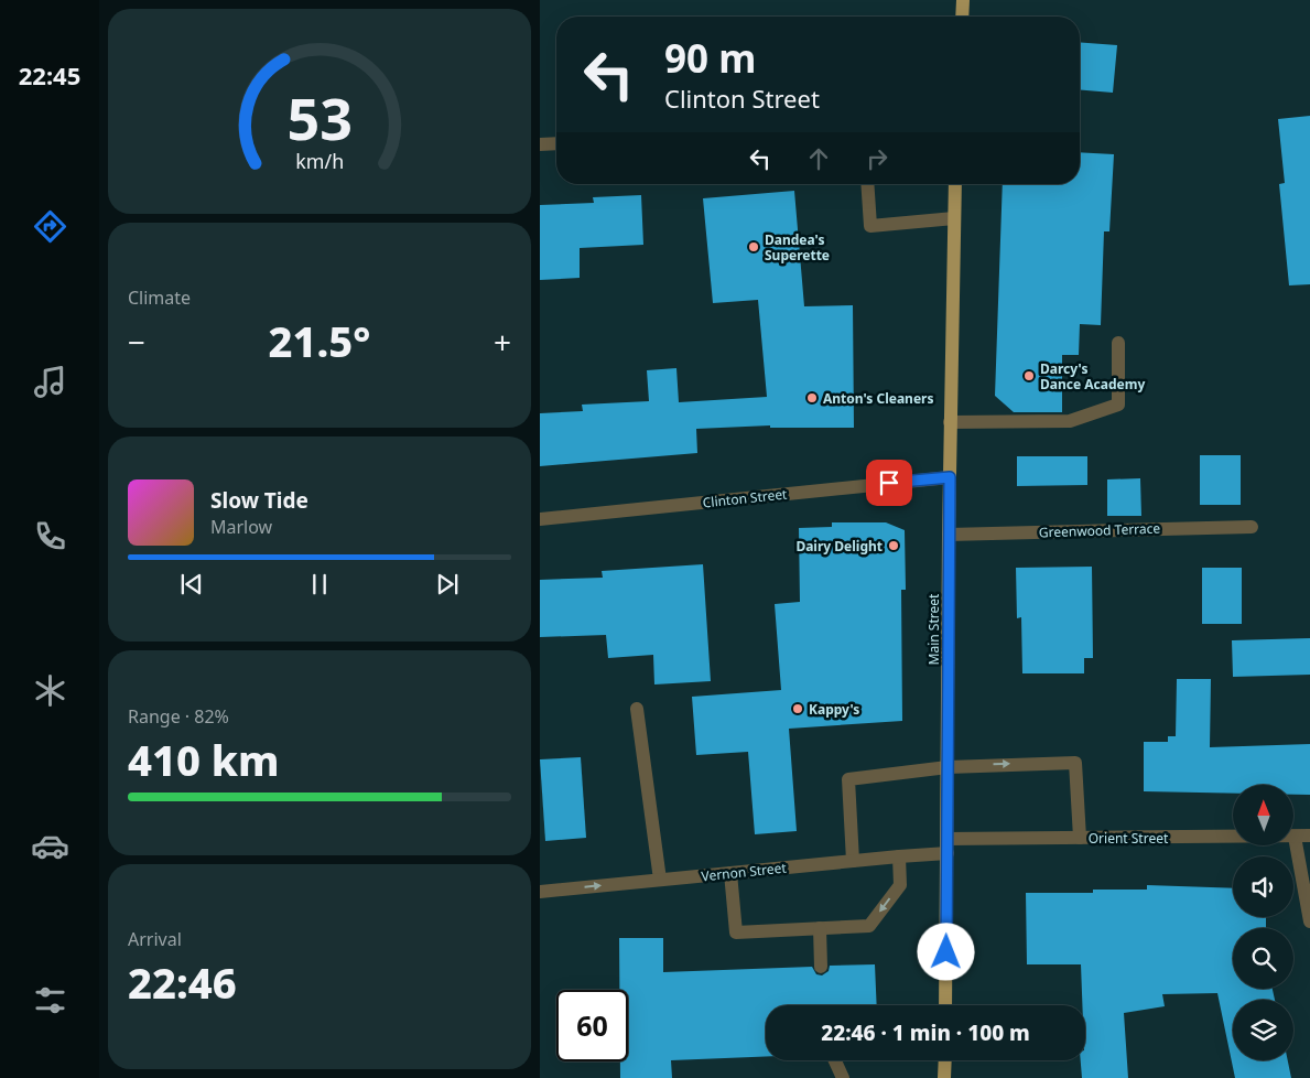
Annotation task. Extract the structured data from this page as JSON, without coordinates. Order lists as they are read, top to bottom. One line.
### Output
{"streets":{"main road":["Main Street"],"street":["Clinton Street","Greenwood Terrace","Orient Street","Vernon Street"]},"crossings":[["Clinton Street","Main Street"],["Greenwood Terrace","Main Street"],["Main Street","Orient Street"],["Main Street","Vernon Street"]],"places":["Dandea's Superette","Darcy's Dance Academy","Anton's Cleaners","Dairy Delight","Kappy's"],"north":"top","page":{"tabs":"22:45","turn":["90 m","Clinton Street"],"tile":["Climate",["Range · 82%","410 km"],["Arrival","22:46"]],"heat":["−","21.5°","+"],"song":["Slow Tide","Marlow"],"limit":"60","trip":"22:46 · 1 min · 100 m","gauge":["53","km/h"]}}
